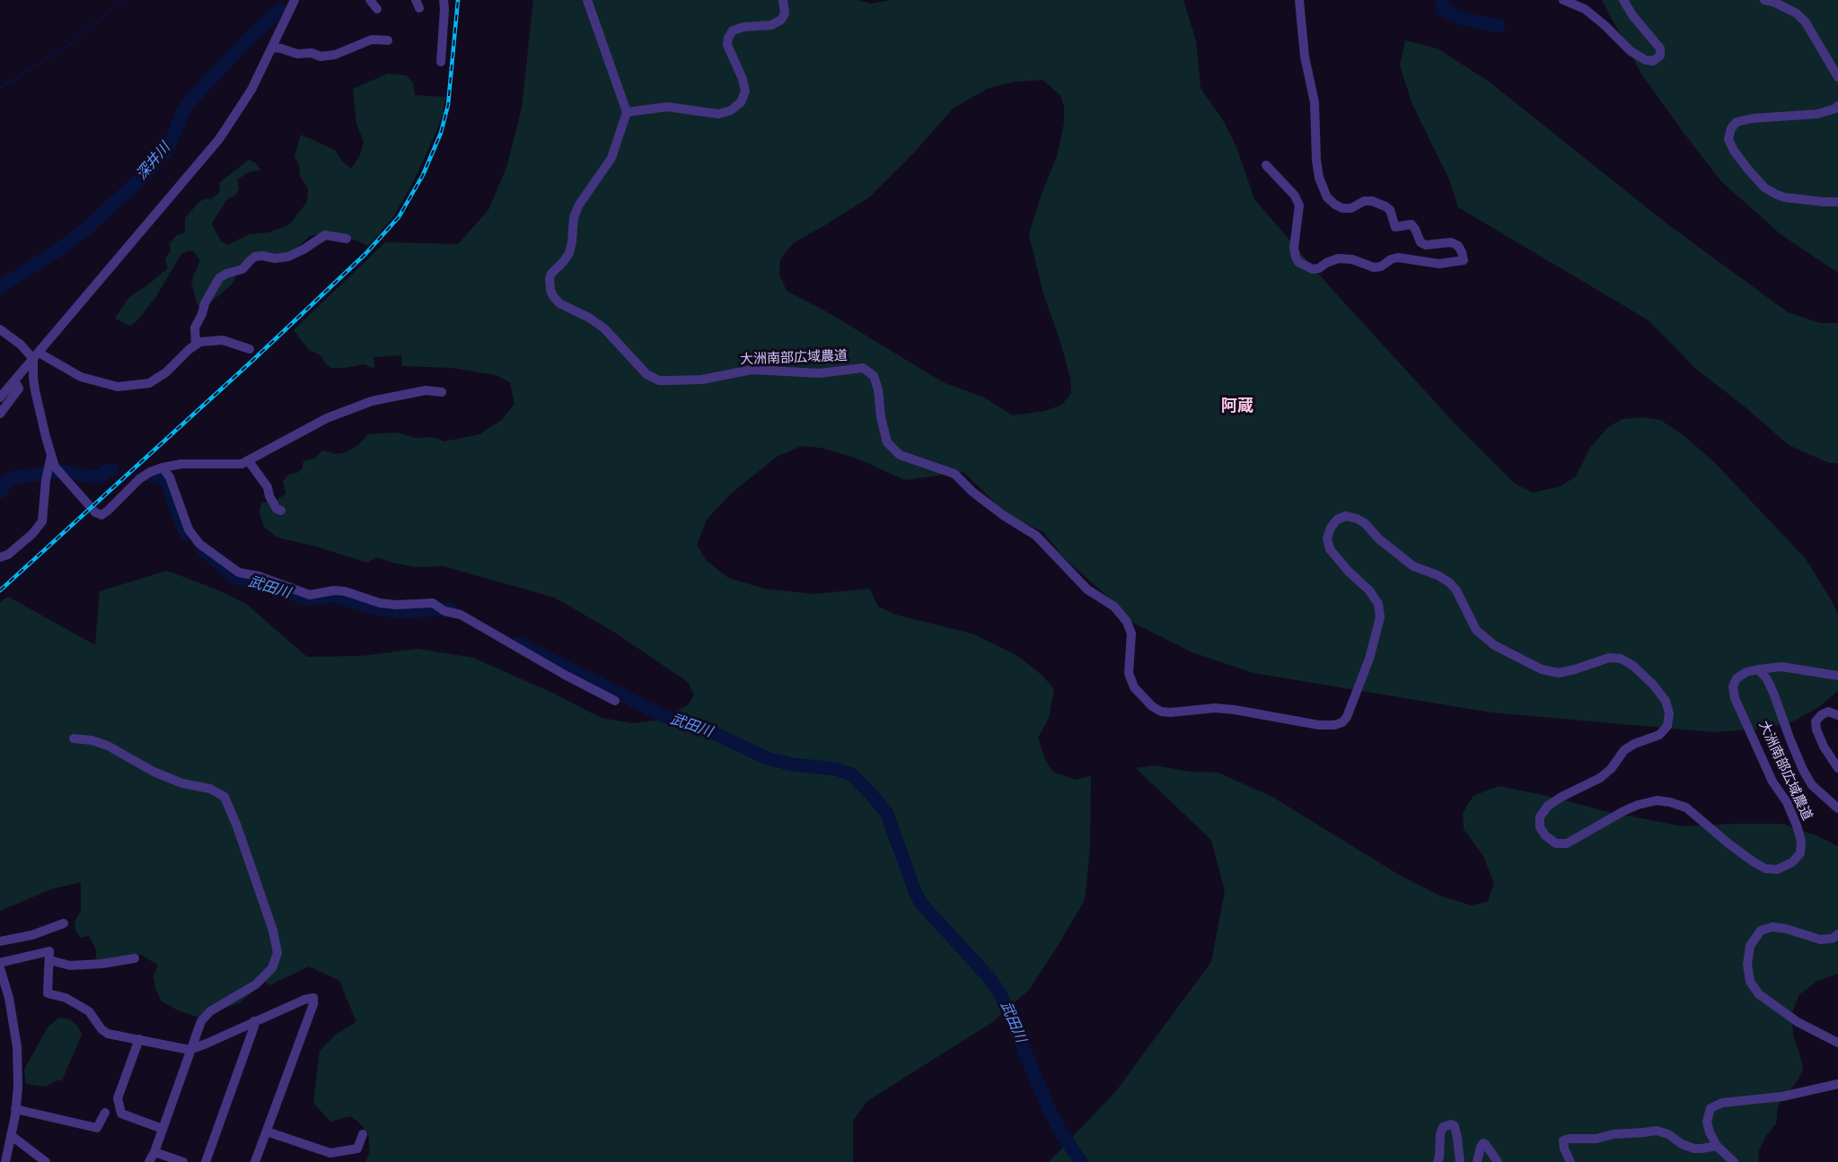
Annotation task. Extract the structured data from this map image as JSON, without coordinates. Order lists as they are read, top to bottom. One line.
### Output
{"streets":{"street":["大洲南部広域農道"]},"districts":["阿蔵"],"water":["深井川","武田川"]}
